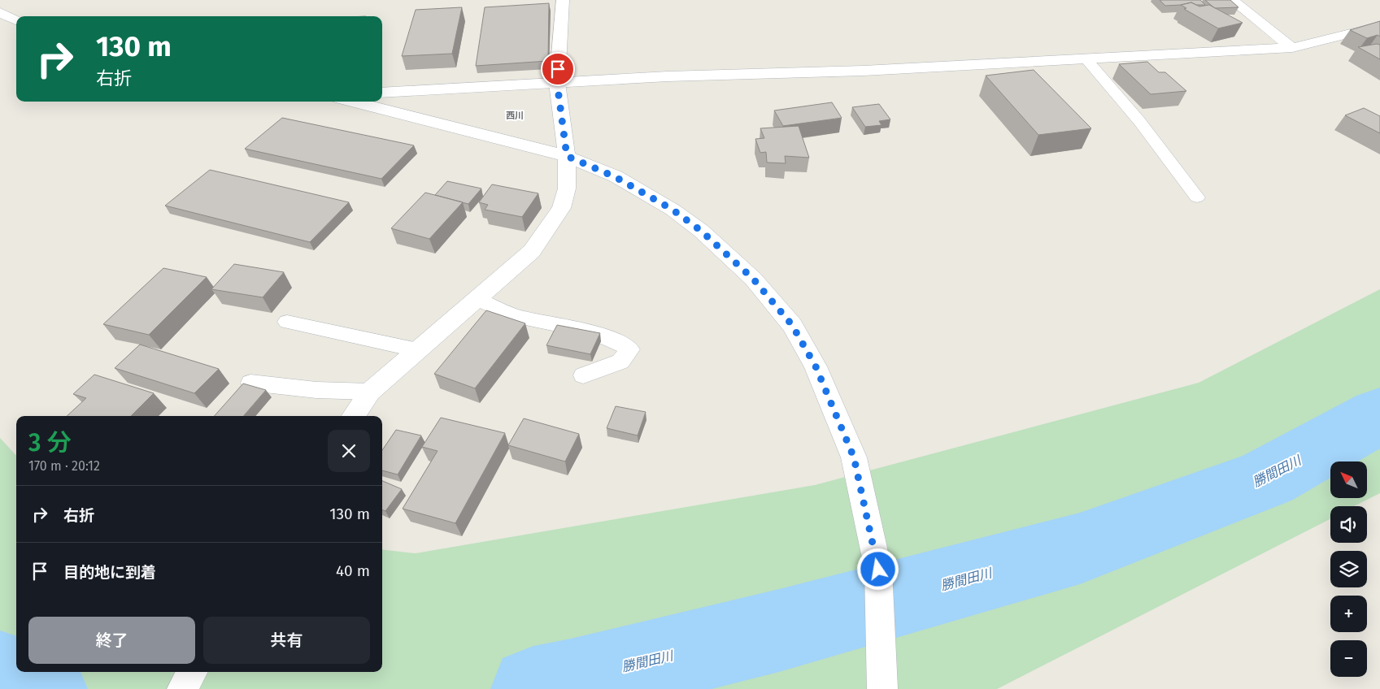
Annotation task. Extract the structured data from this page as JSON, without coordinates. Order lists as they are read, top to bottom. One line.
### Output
{"districts":["西川"],"water":["勝間田川"],"north":"top left","page":{"turn":["130 m","右折"],"heading":["3 分","170 m · 20:12"],"map_buttons":["+","−"],"list":[{"name":"右折","value":"130 m"},{"name":"目的地に到着","value":"40 m"}],"buttons":["終了","共有"]}}
